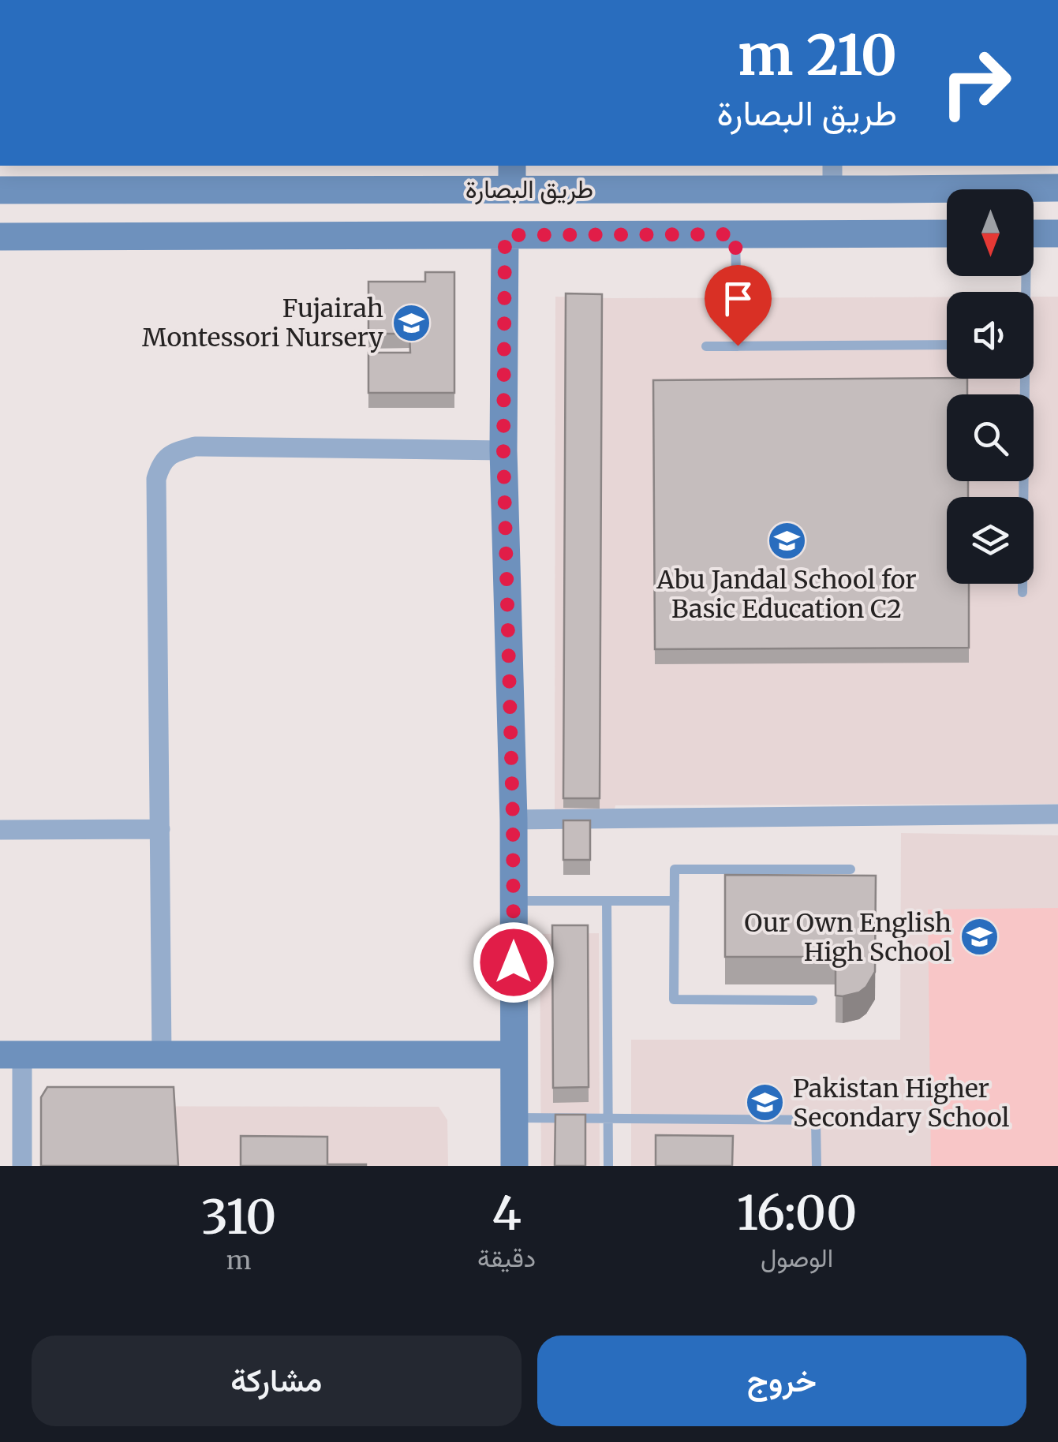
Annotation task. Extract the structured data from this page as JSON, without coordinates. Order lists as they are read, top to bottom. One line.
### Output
{"streets":{"street":["طريق البصارة"]},"places":{"school or university":["Fujairah Montessori Nursery","Abu Jandal School for Basic Education C2","Our Own English High School","Pakistan Higher Secondary School"]},"north":"bottom","page":{"turn":["210 m","طريق البصارة"],"eta":["16:00","الوصول","4","دقيقة","310","m"],"buttons":["خروج","مشاركة"]}}
